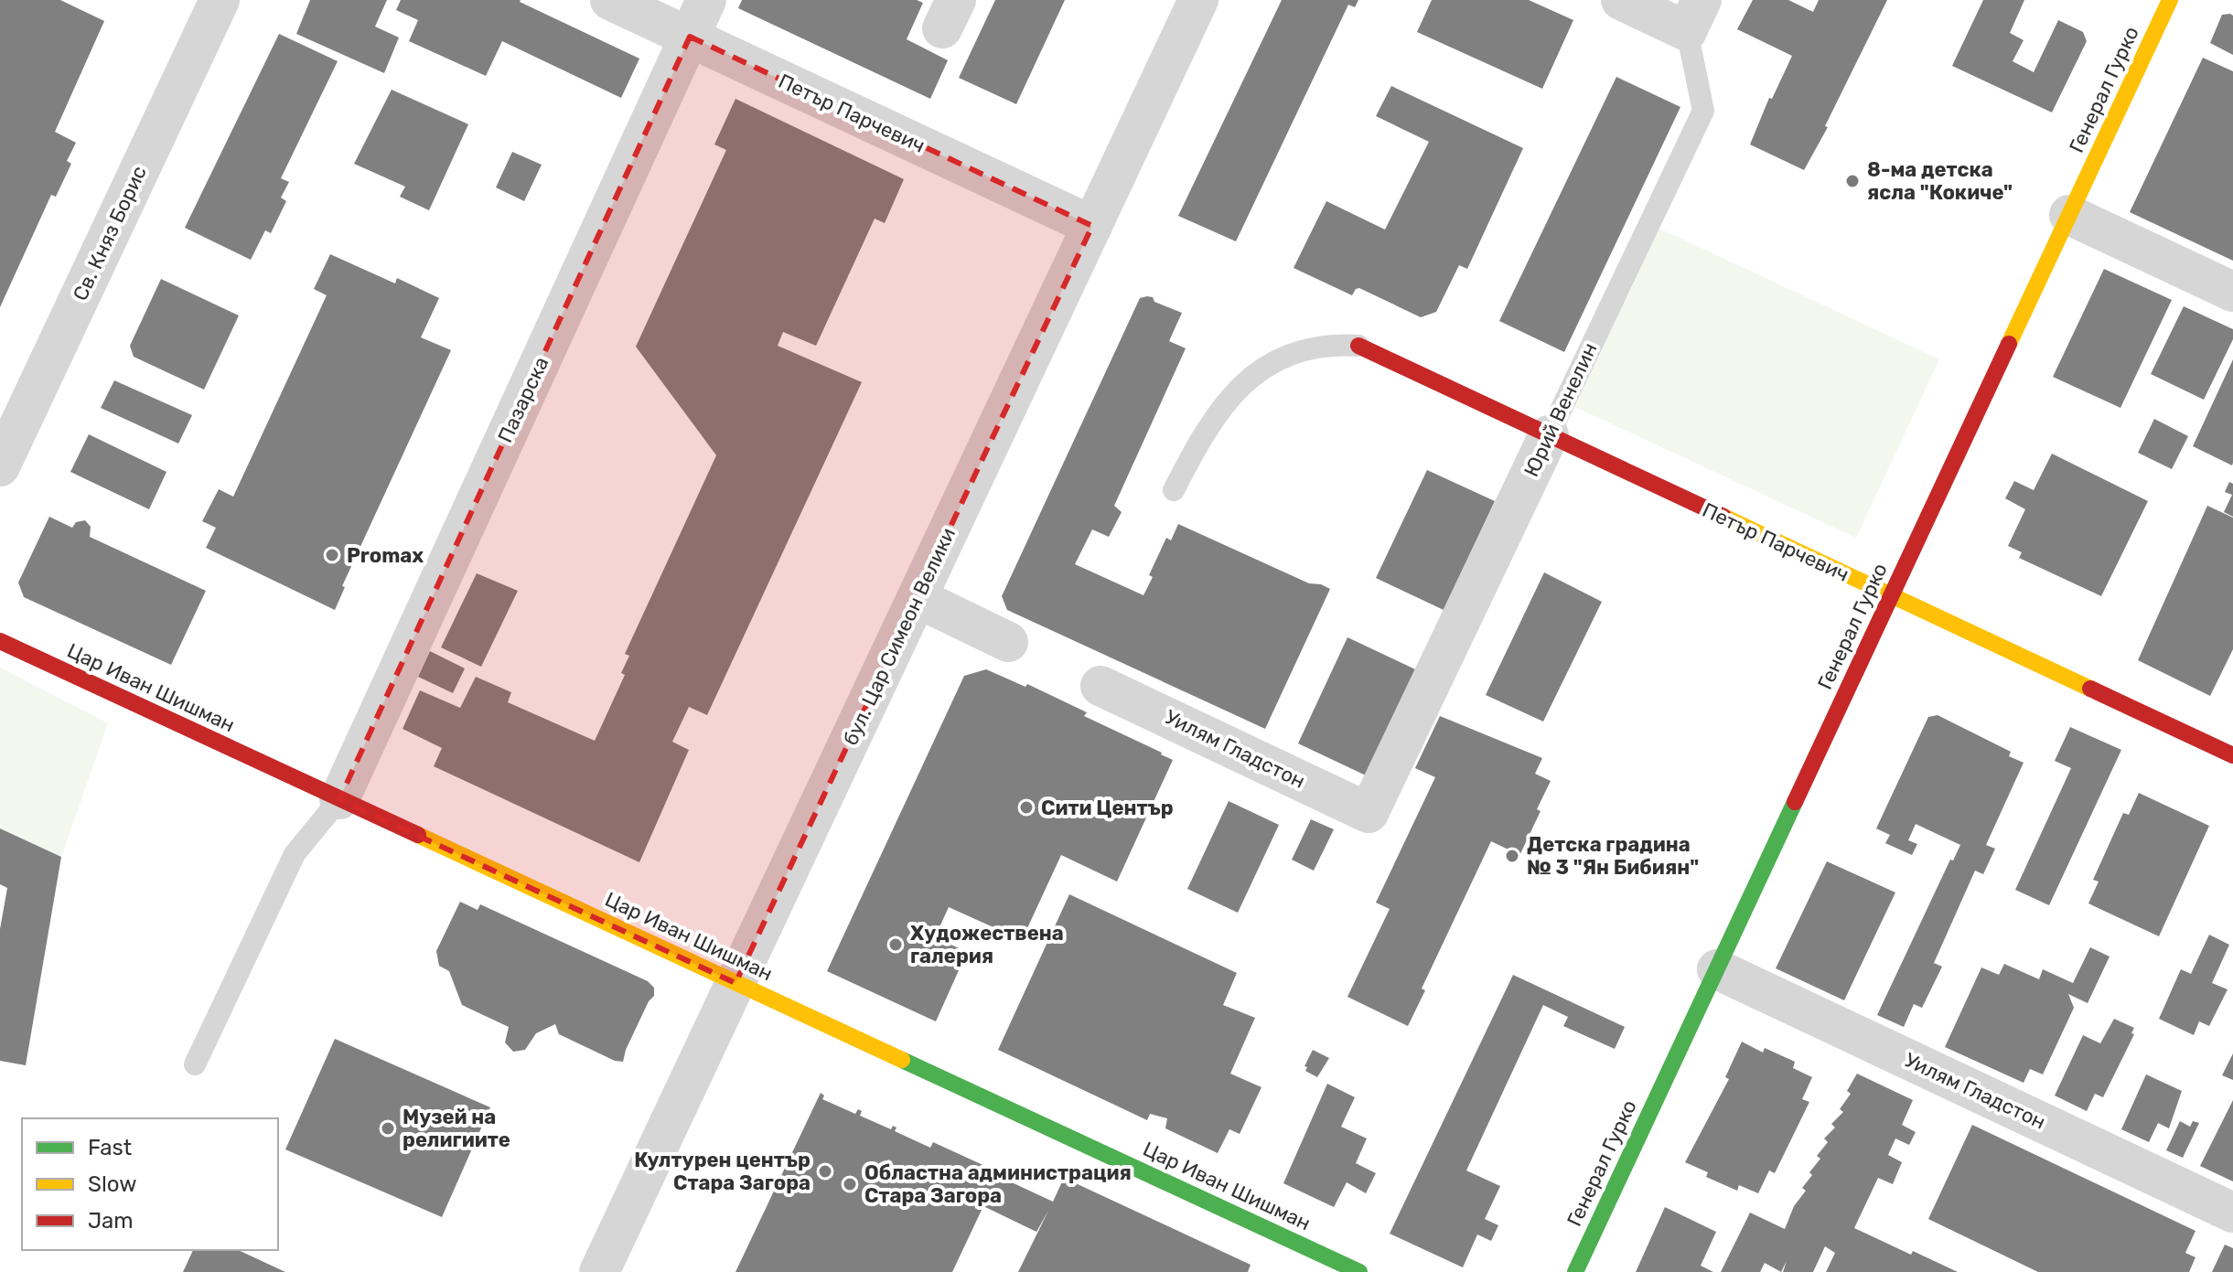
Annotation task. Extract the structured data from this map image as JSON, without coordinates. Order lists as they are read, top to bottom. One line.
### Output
{"streets":{"street":["Генерал Гурко","Петър Парчевич","Св. Княз Борис","Пазарска","Юрий Венелин","бул. Цар Симеон Велики","Цар Иван Шишман","Уилям Гладстон"]},"crossings":[["Генерал Гурко","Петър Парчевич"],["Генерал Гурко","Уилям Гладстон"],["Петър Парчевич","Пазарска"],["Петър Парчевич","Юрий Венелин"],["Петър Парчевич","бул. Цар Симеон Велики"],["Пазарска","Цар Иван Шишман"],["Юрий Венелин","Уилям Гладстон"],["бул. Цар Симеон Велики","Цар Иван Шишман"]],"places":["8-ма детска ясла \"Кокиче\"","Promax","Сити Център","Детска градина № 3 \"Ян Бибиян\"","Художествена галерия","Музей на религиите","Културен център Стара Загора","Областна администрация Стара Загора"],"legend":["Fast","Slow","Jam"]}
